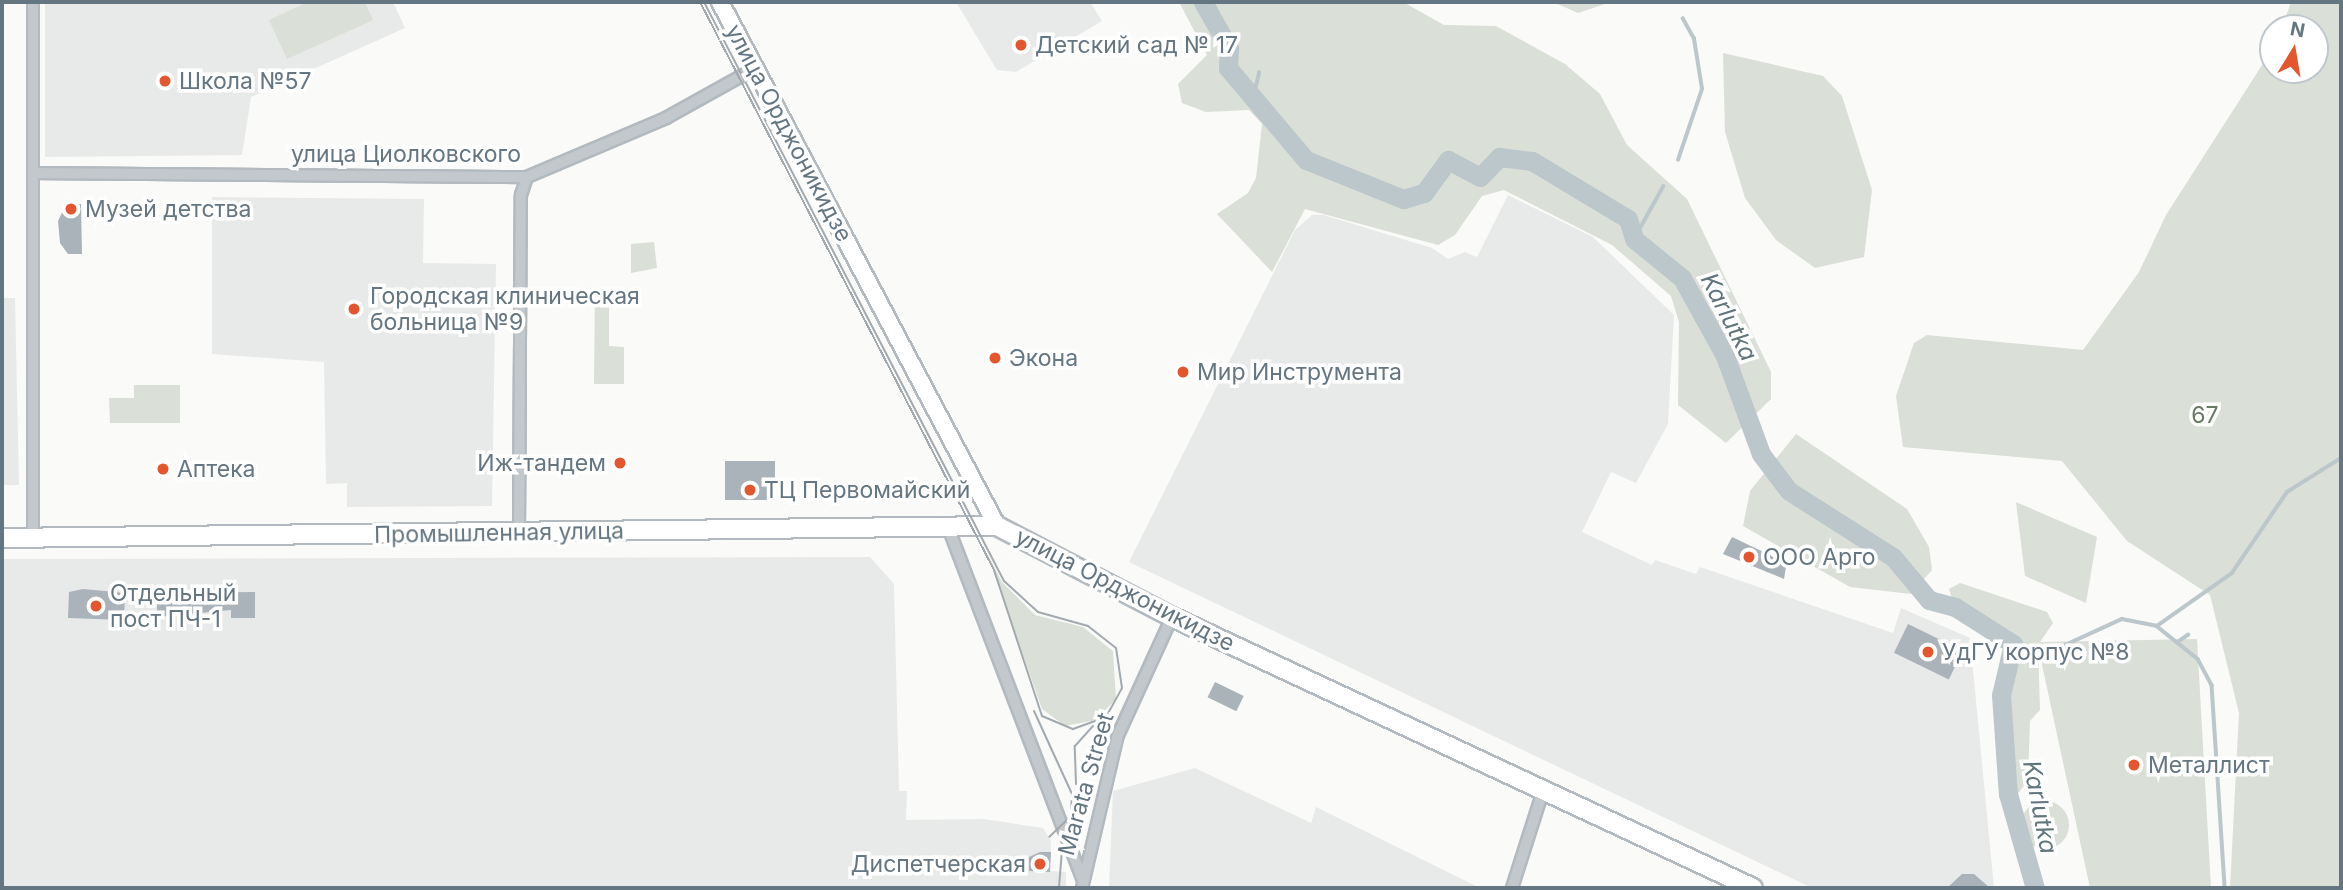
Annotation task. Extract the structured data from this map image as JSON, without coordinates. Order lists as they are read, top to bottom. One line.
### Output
{"streets":{"main road":["улица Орджоникидзе","Промышленная улица"],"street":["улица Циолковского","Marata Street"]},"crossings":[["улица Орджоникидзе","улица Циолковского"],["улица Орджоникидзе","Промышленная улица"],["улица Орджоникидзе","Marata Street"]],"water":["Karlutka"],"parks":["67"],"places":["Детский сад № 17","Школа №57","Музей детства","Городская клиническая больница №9","Экона","Мир Инструмента","Иж-тандем","Аптека","ТЦ Первомайский","ООО Арго","Отдельный пост ПЧ-1","УдГУ корпус №8","Металлист","Диспетчерская"],"north":"top"}
